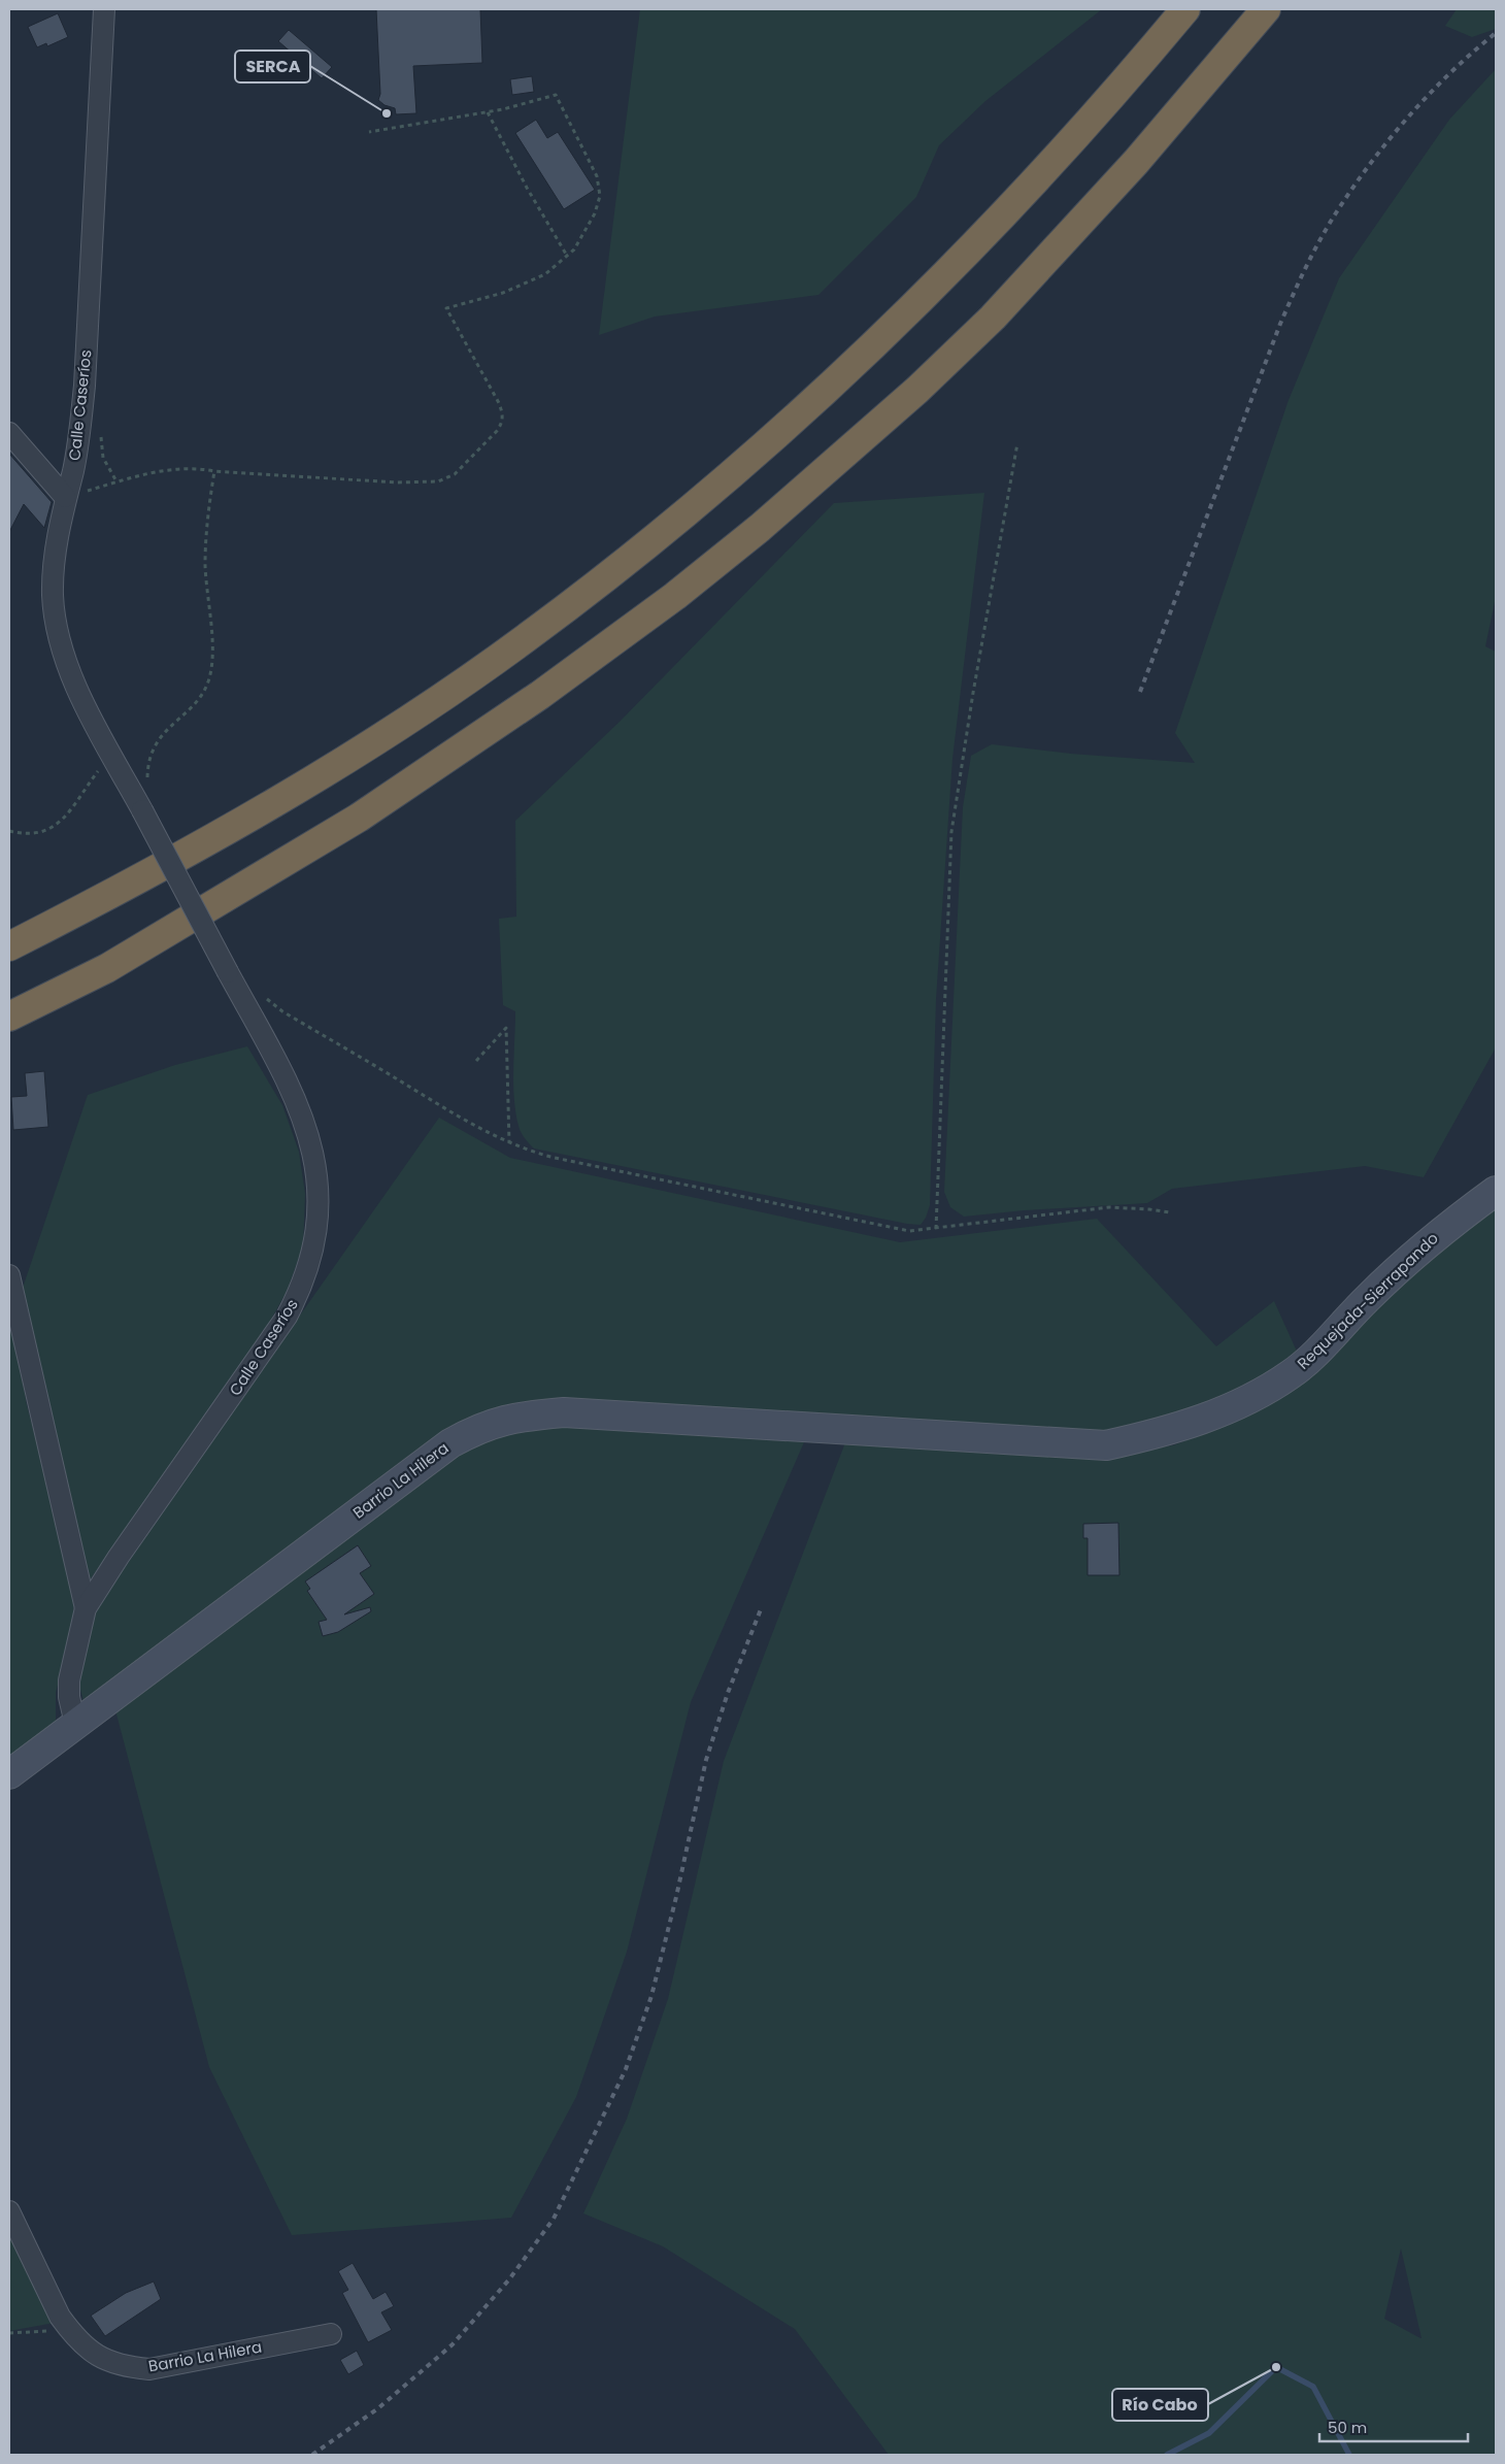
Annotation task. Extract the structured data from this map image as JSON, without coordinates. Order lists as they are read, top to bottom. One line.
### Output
{"streets":{"street":["Calle Caseríos","Requejada-Sierrapando","Barrio La Hilera"]},"crossings":[["Calle Caseríos","Barrio La Hilera"],["Requejada-Sierrapando","Barrio La Hilera"]],"places":["SERCA","Río Cabo"],"scale_bar":"50 m"}
